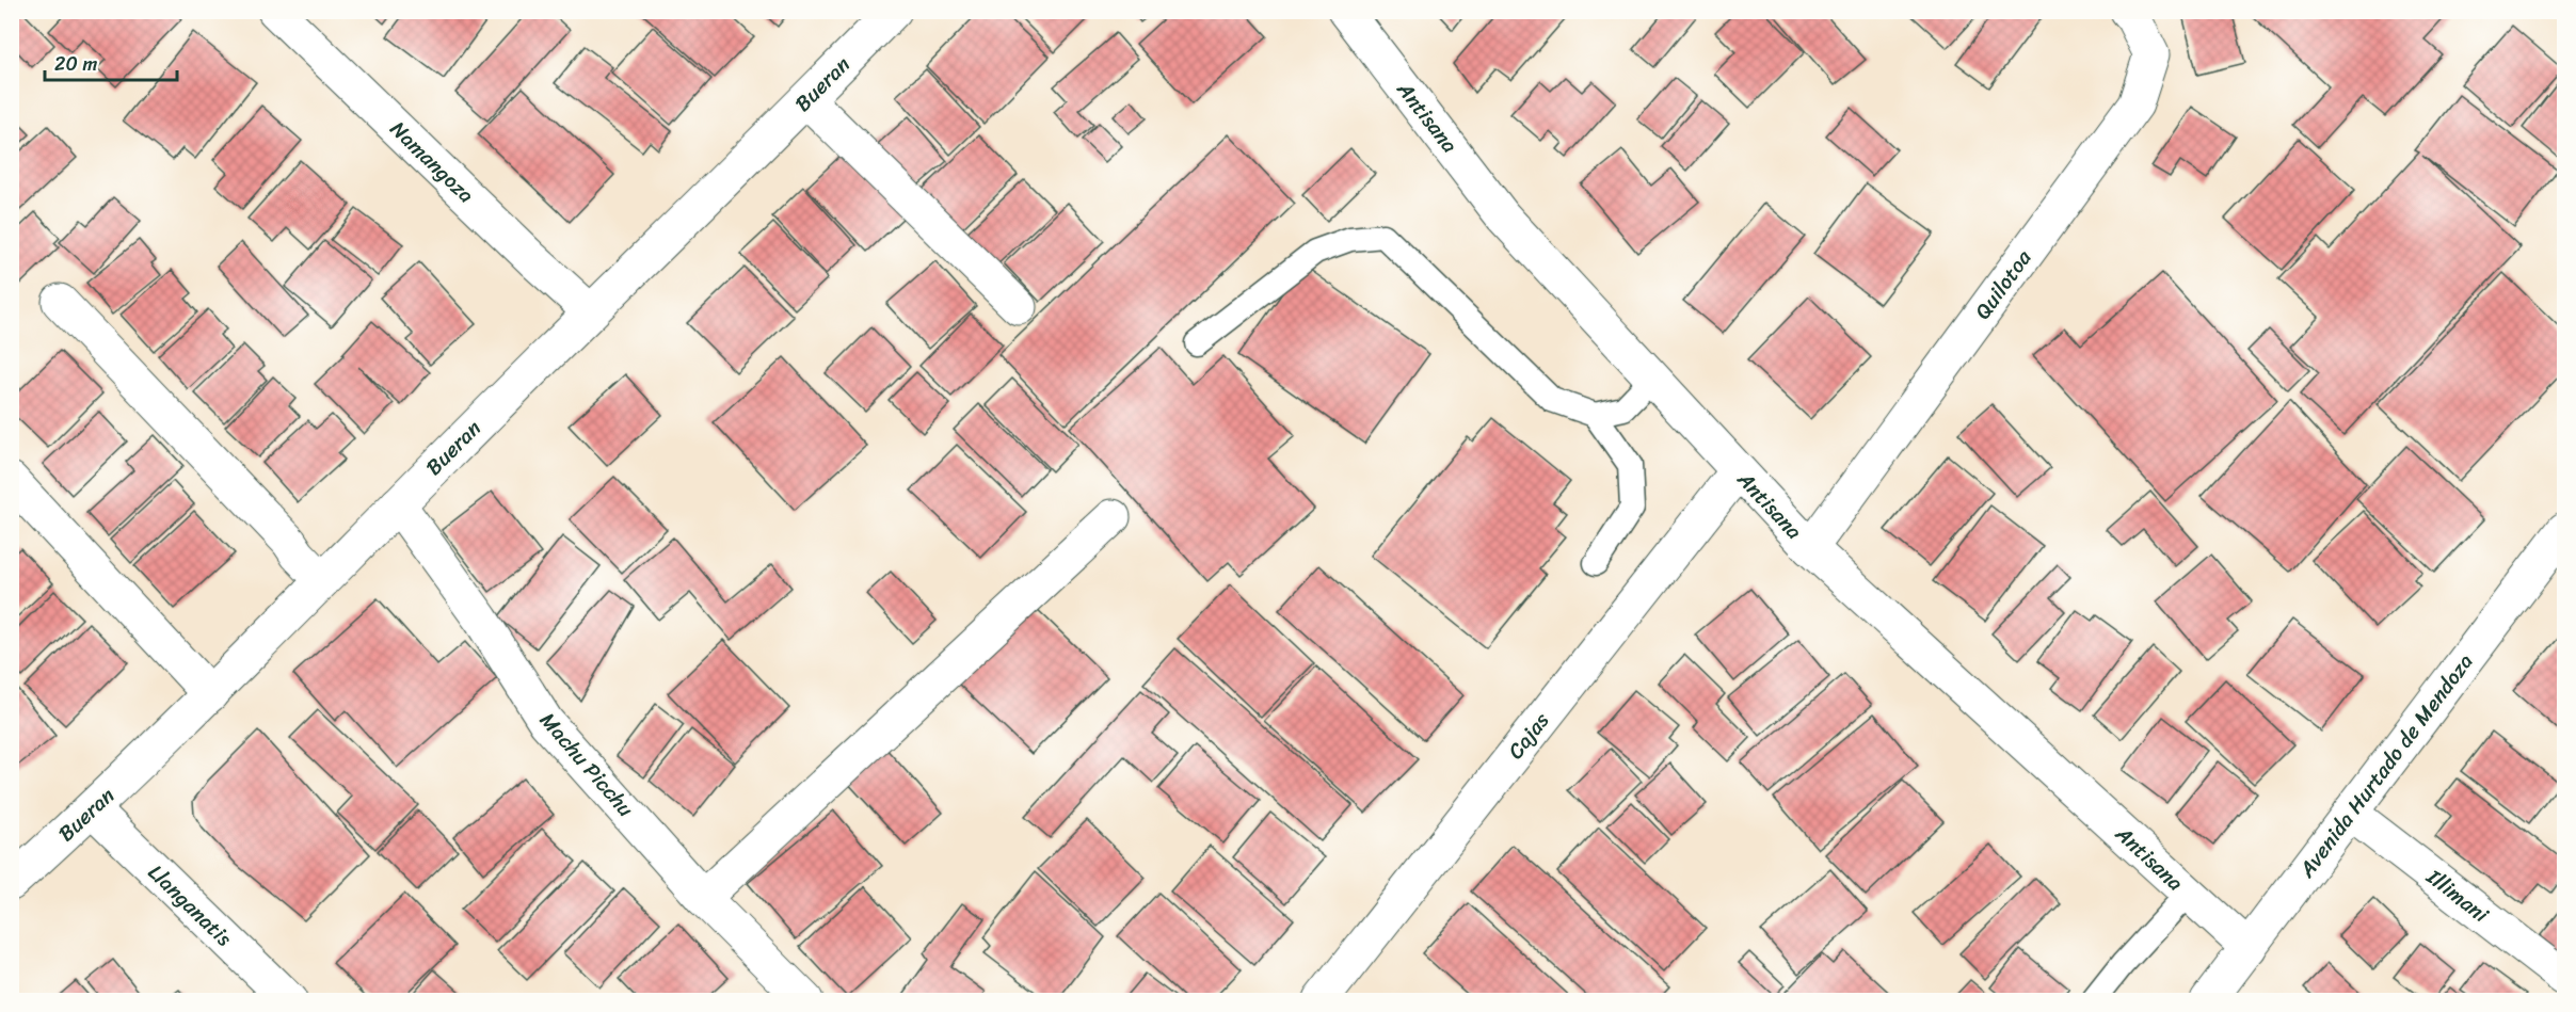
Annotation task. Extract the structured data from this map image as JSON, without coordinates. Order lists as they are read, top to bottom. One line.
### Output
{"streets":{"street":["Bueran","Antisana","Namangoza","Quilotoa","Cajas","Machu Picchu","Avenida Hurtado de Mendoza","Illimani","Llanganatis"]},"crossings":[["Bueran","Namangoza"],["Bueran","Machu Picchu"],["Bueran","Llanganatis"],["Antisana","Quilotoa"],["Antisana","Cajas"],["Antisana","Avenida Hurtado de Mendoza"],["Avenida Hurtado de Mendoza","Illimani"]],"scale_bar":"20 m"}
